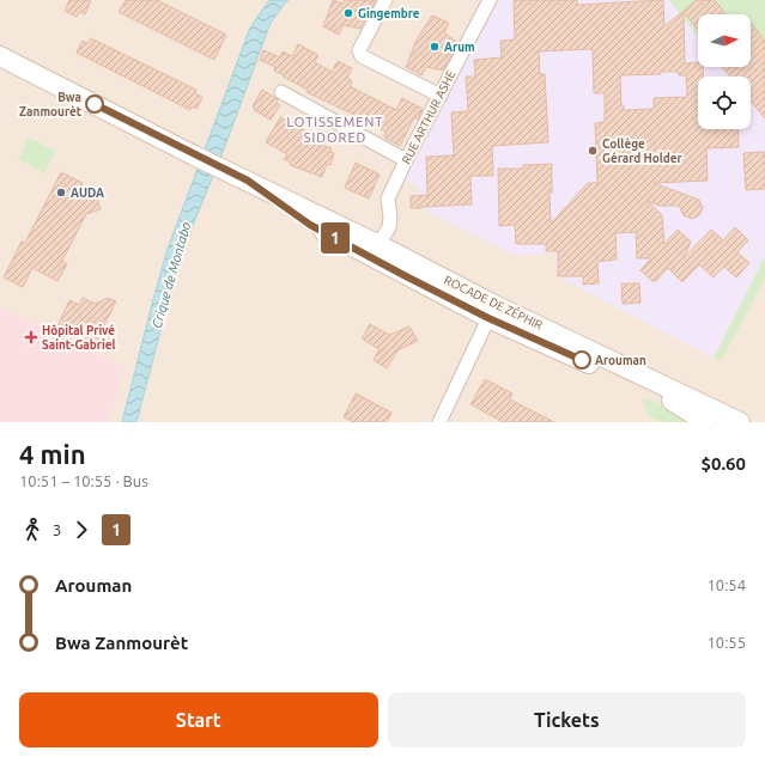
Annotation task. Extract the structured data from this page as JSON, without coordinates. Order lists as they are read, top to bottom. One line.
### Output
{"streets":{"main road":["ROCADE DE ZÉPHIR"],"street":["RUE ARTHUR ASHE"]},"crossings":[["RUE ARTHUR ASHE","ROCADE DE ZÉPHIR"]],"districts":["LOTISSEMENT SIDORED"],"water":["Crique de Montabo"],"places":{"other":["Gingembre","Arum","Bwa Zanmourèt","Collège Gérard Holder","AUDA","Arouman"],"health":["Hôpital Privé Saint-Gabriel"]},"lines":["bus line 1"],"north":"right","page":{"on_map":"1","heading":["4 min","10:51 – 10:55 · Bus","$0.60"],"legs":["3","1"],"list":[{"name":"Arouman","value":"10:54"},{"name":"Bwa Zanmourèt","value":"10:55"}],"buttons":["Start","Tickets"]}}
